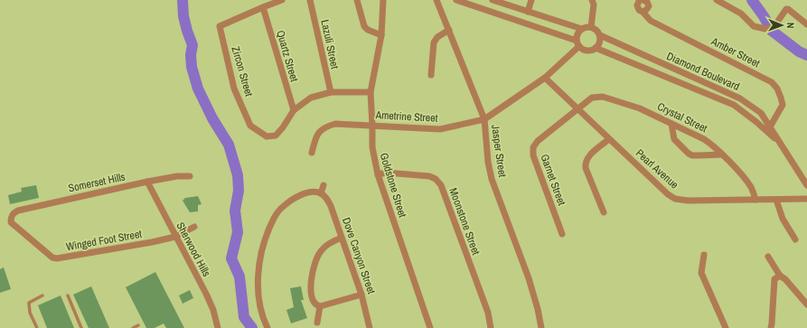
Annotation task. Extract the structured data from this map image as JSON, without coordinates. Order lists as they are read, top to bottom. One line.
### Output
{"streets":{"street":["Lazuli Street","Amber Street","Quartz Street","Zircon Street","Diamond Boulevard","Ametrine Street","Crystal Street","Jasper Street","Pearl Avenue","Garnet Street","Somerset Hills","Goldstone Street","Moonstone Street","Winged Foot Street","Sherwood Hills","Dove Canyon Street"]},"crossings":[["Amber Street","Diamond Boulevard"],["Quartz Street","Zircon Street"],["Diamond Boulevard","Ametrine Street"],["Ametrine Street","Jasper Street"],["Ametrine Street","Pearl Avenue"],["Ametrine Street","Goldstone Street"],["Crystal Street","Pearl Avenue"],["Crystal Street","Garnet Street"],["Pearl Avenue","Garnet Street"],["Somerset Hills","Winged Foot Street"],["Somerset Hills","Sherwood Hills"],["Goldstone Street","Moonstone Street"],["Winged Foot Street","Sherwood Hills"]],"north":"right"}
